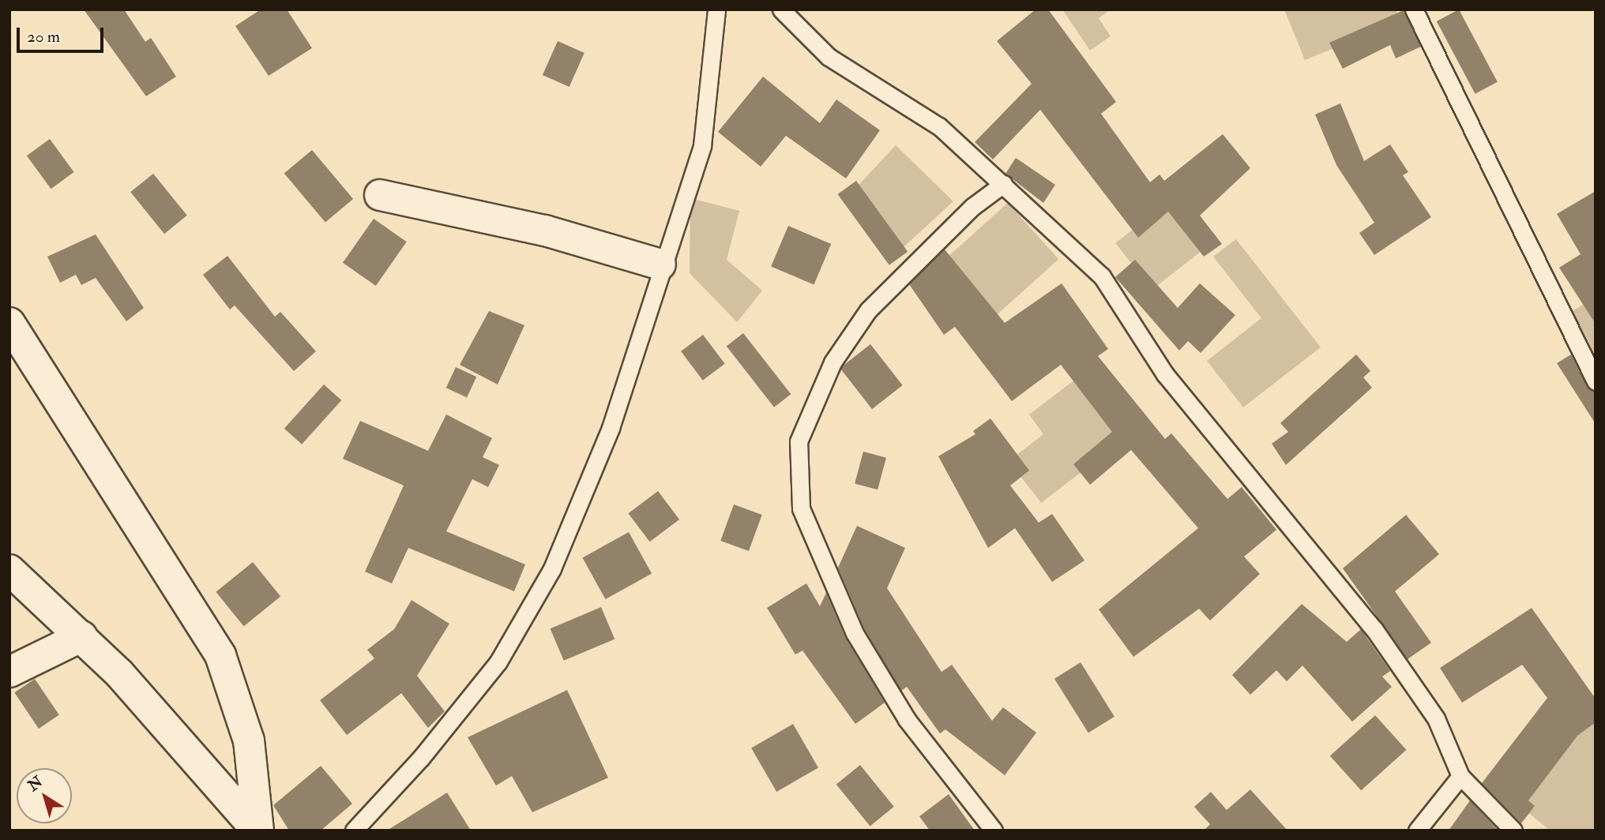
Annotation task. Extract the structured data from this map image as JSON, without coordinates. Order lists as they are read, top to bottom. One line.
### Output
{"scale_bar":"20 m","north":"top left"}
